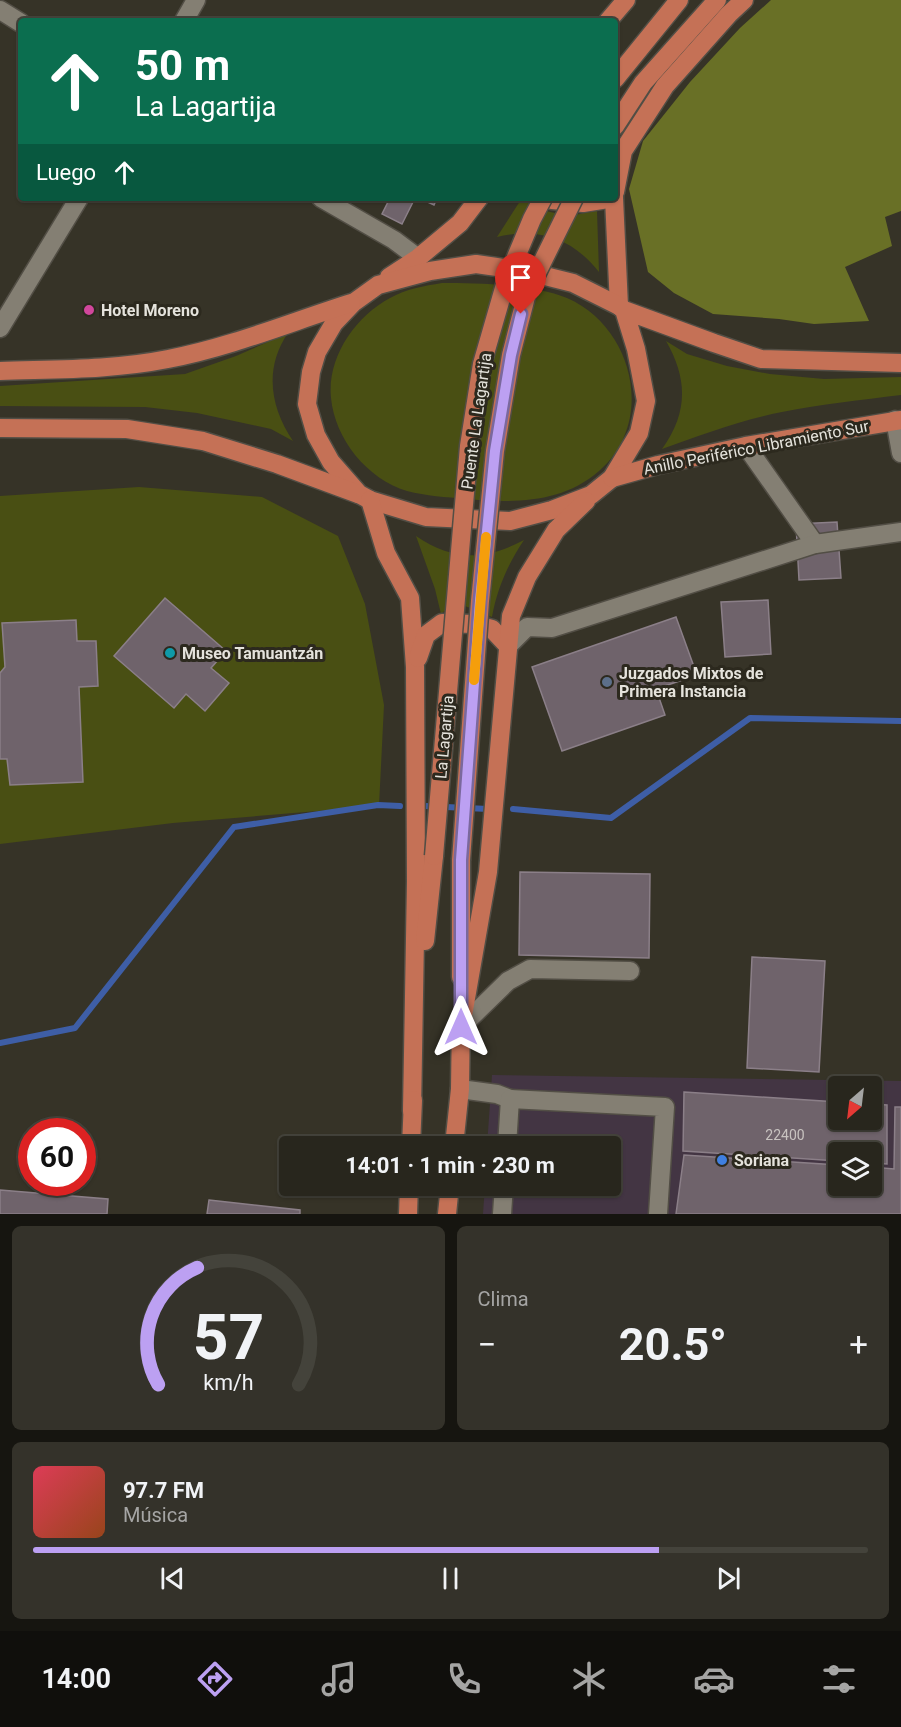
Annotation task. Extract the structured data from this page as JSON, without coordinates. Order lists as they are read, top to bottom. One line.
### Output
{"streets":{"main road":["Puente La Lagartija","Anillo Periférico Libramiento Sur","La Lagartija"]},"crossings":[["Puente La Lagartija","La Lagartija"]],"places":["Hotel Moreno","Museo Tamuantzán","Juzgados Mixtos de Primera Instancia","Soriana"],"house_numbers":["22400"],"north":"bottom left","page":{"turn":["50 m","La Lagartija"],"then":"Luego","limit":"60","trip":"14:01 · 1 min · 230 m","tile":"Clima","heat":["−","20.5°","+"],"song":["97.7 FM","Música"],"tabs":"14:00","gauge":["57","km/h"]}}
